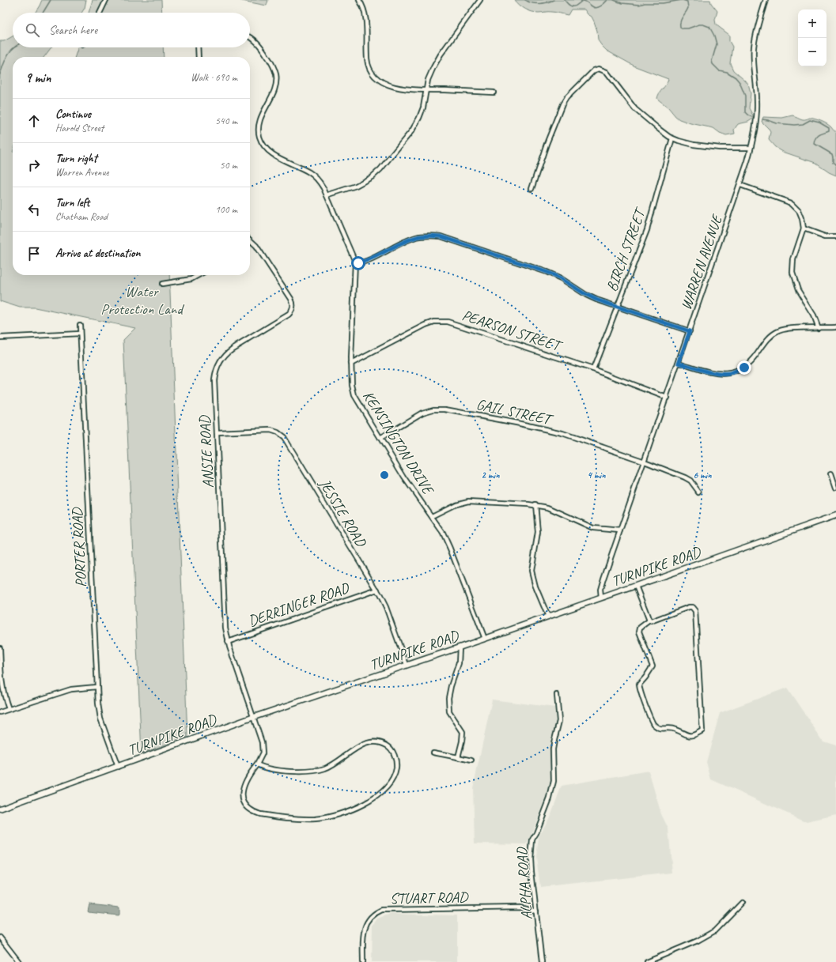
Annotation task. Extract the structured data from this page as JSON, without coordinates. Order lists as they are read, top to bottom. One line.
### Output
{"streets":{"main road":["TURNPIKE ROAD"],"street":["BIRCH STREET","WARREN AVENUE","PEARSON STREET","GAIL STREET","KENSINGTON DRIVE","ANSIE ROAD","JESSIE ROAD","PORTER ROAD","DERRINGER ROAD","ALPHA ROAD","STUART ROAD"]},"crossings":[["BIRCH STREET","PEARSON STREET"],["WARREN AVENUE","PEARSON STREET"],["WARREN AVENUE","GAIL STREET"],["WARREN AVENUE","TURNPIKE ROAD"],["PEARSON STREET","KENSINGTON DRIVE"],["GAIL STREET","KENSINGTON DRIVE"],["KENSINGTON DRIVE","TURNPIKE ROAD"],["ANSIE ROAD","JESSIE ROAD"],["ANSIE ROAD","TURNPIKE ROAD"],["ANSIE ROAD","DERRINGER ROAD"],["JESSIE ROAD","TURNPIKE ROAD"],["JESSIE ROAD","DERRINGER ROAD"],["PORTER ROAD","TURNPIKE ROAD"],["ALPHA ROAD","STUART ROAD"]],"parks":["Water Protection Land"],"page":{"map_buttons":["+","−"],"search":"Search here","heading":["9 min","Walk · 690 m"],"list":[["Continue","Harold Street","540 m"],["Turn right","Warren Avenue","50 m"],["Turn left","Chatham Road","100 m"],"Arrive at destination"]},"rings":["2 min","4 min","6 min"]}
